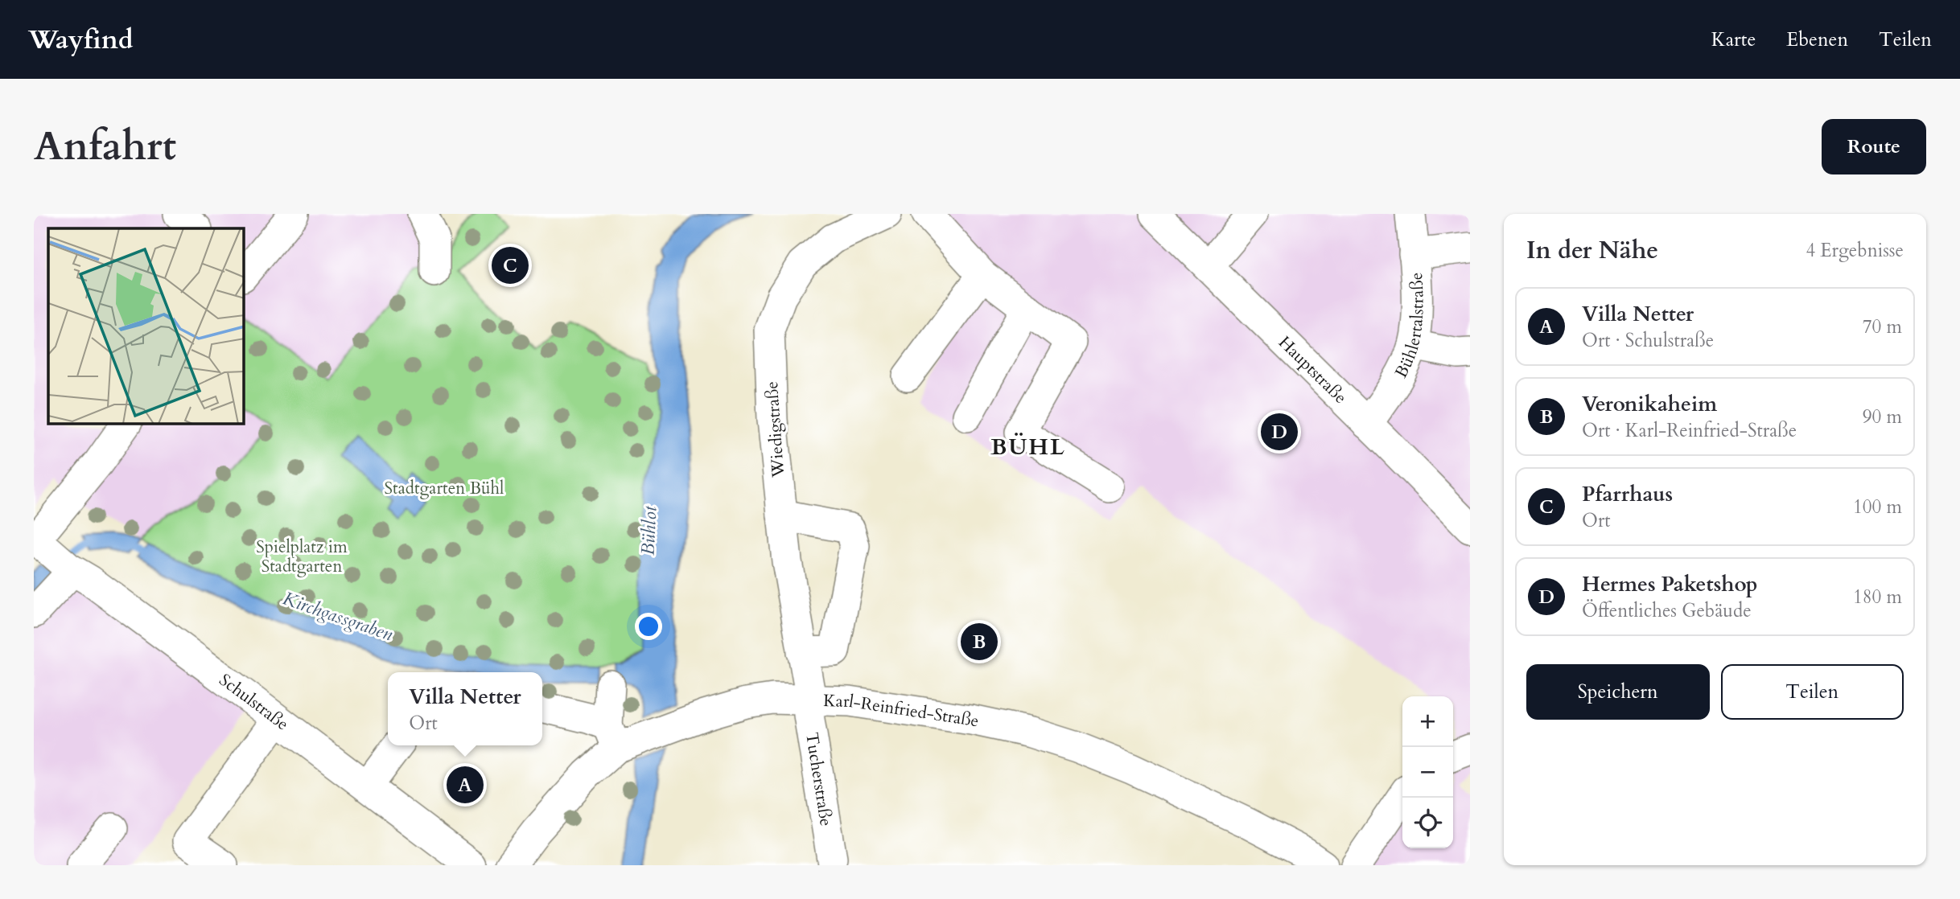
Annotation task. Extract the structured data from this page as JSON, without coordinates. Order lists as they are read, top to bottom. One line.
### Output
{"streets":{"street":["Bühlertalstraße","Hauptstraße","Wiedigstraße","Schulstraße","Karl-Reinfried-Straße","Tucherstraße"]},"crossings":[["Bühlertalstraße","Hauptstraße"],["Wiedigstraße","Karl-Reinfried-Straße"],["Wiedigstraße","Tucherstraße"],["Karl-Reinfried-Straße","Tucherstraße"]],"districts":["BÜHL"],"water":["Bühlot","Kirchgassgraben"],"parks":["Stadtgarten Bühl","Spielplatz im Stadtgarten"],"page":{"header":"Wayfind","nav":["Karte","Ebenen","Teilen"],"buttons":["Route",["Speichern","Teilen"]],"title":"Anfahrt","heading":["In der Nähe","4 Ergebnisse"],"pins":["C","D","B","A"],"list":[{"mark":"A","name":"Villa Netter","note":"Ort · Schulstraße","value":"70 m"},{"mark":"B","name":"Veronikaheim","note":"Ort · Karl-Reinfried-Straße","value":"90 m"},{"mark":"C","name":"Pfarrhaus","note":"Ort","value":"100 m"},{"mark":"D","name":"Hermes Paketshop","note":"Öffentliches Gebäude","value":"180 m"}],"popup":["Villa Netter","Ort"],"map_buttons":["+","−"]}}
